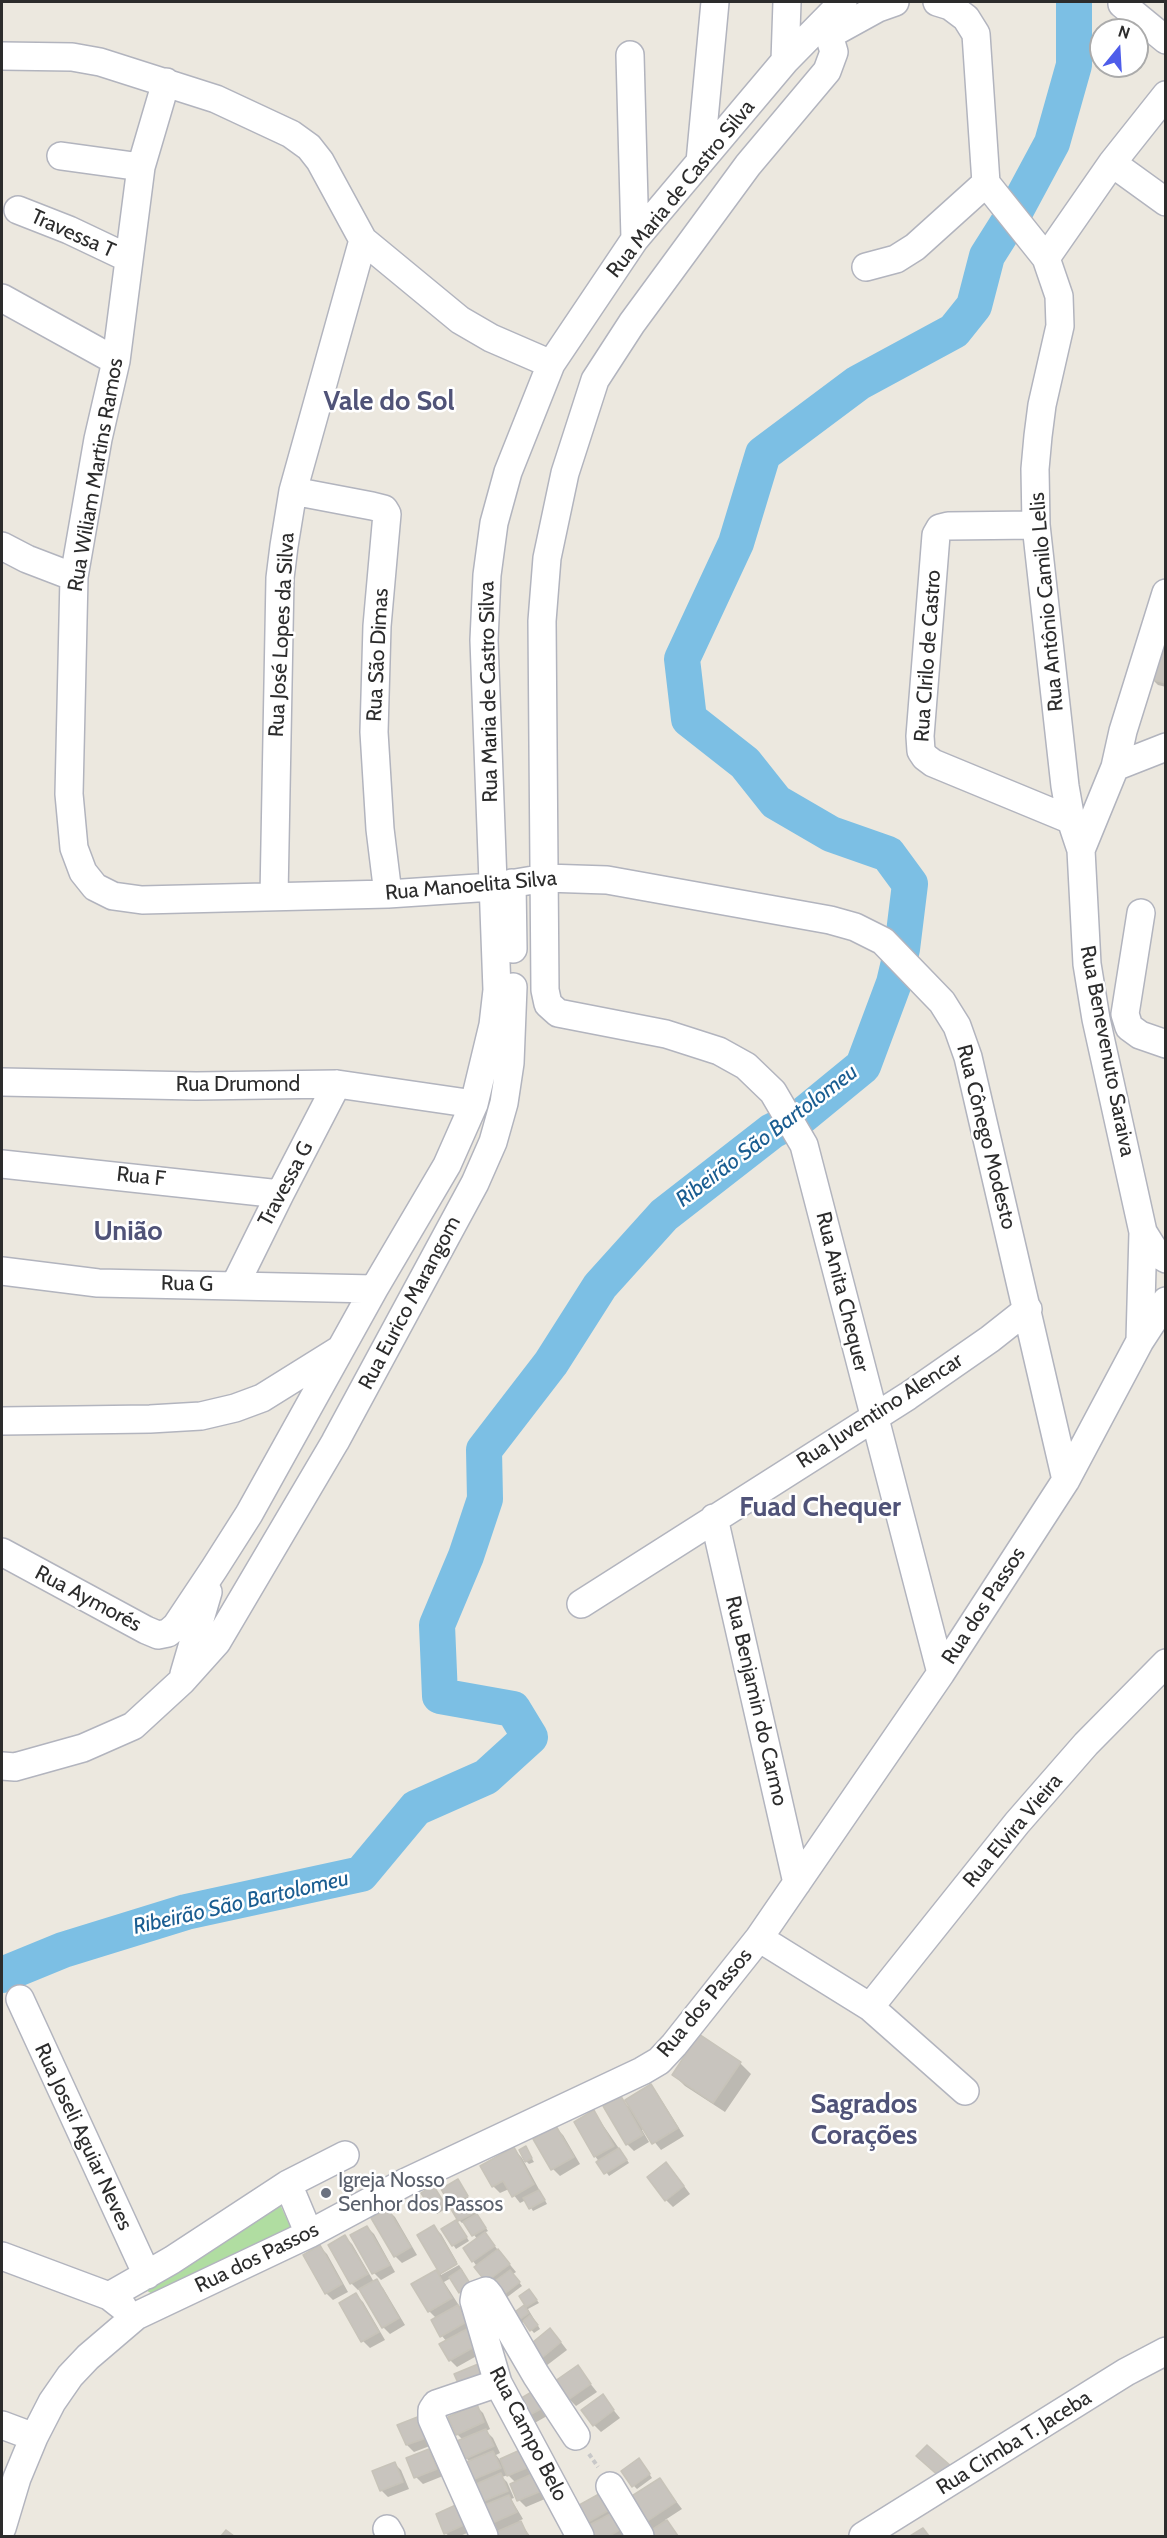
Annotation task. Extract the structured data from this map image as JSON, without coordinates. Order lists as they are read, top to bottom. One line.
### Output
{"streets":{"street":["Rua Maria de Castro Silva","Travessa T","Rua Wiliam Martins Ramos","Rua Antônio Camilo Lelis","Rua José Lopes da Silva","Rua São Dimas","Rua CIrilo de Castro","Rua Manoelita Silva","Rua Benevenuto Saraiva","Rua Drumond","Rua Cônego Modesto","Rua F","Travessa G","Rua G","Rua Anita Chequer","Rua Eurico Marangom","Rua Juventino Alencar","Rua Aymorés","Rua dos Passos","Rua Benjamin do Carmo","Rua Elvira Vieira","Rua Joseli Aguiar Neves","Rua Campo Belo","Rua Cimba T. Jaceba"]},"crossings":[["Rua Maria de Castro Silva","Rua Manoelita Silva"],["Rua Maria de Castro Silva","Rua Anita Chequer"],["Rua Maria de Castro Silva","Rua Eurico Marangom"],["Travessa T","Rua Wiliam Martins Ramos"],["Rua Wiliam Martins Ramos","Rua Manoelita Silva"],["Rua Antônio Camilo Lelis","Rua CIrilo de Castro"],["Rua Antônio Camilo Lelis","Rua Benevenuto Saraiva"],["Rua José Lopes da Silva","Rua São Dimas"],["Rua José Lopes da Silva","Rua Manoelita Silva"],["Rua São Dimas","Rua Manoelita Silva"],["Rua Manoelita Silva","Rua Cônego Modesto"],["Rua Manoelita Silva","Rua Anita Chequer"],["Rua Manoelita Silva","Rua Eurico Marangom"],["Rua Drumond","Travessa G"],["Rua Drumond","Rua Eurico Marangom"],["Rua Cônego Modesto","Rua Juventino Alencar"],["Rua F","Travessa G"],["Travessa G","Rua G"],["Rua G","Rua Eurico Marangom"],["Rua Anita Chequer","Rua Juventino Alencar"],["Rua Anita Chequer","Rua dos Passos"],["Rua Eurico Marangom","Rua Aymorés"],["Rua Juventino Alencar","Rua Benjamin do Carmo"],["Rua dos Passos","Rua Benjamin do Carmo"]],"districts":["Vale do Sol","União","Fuad Chequer","Sagrados Corações"],"water":["Ribeirão São Bartolomeu"],"places":["Igreja Nosso Senhor dos Passos"],"north":"top"}
